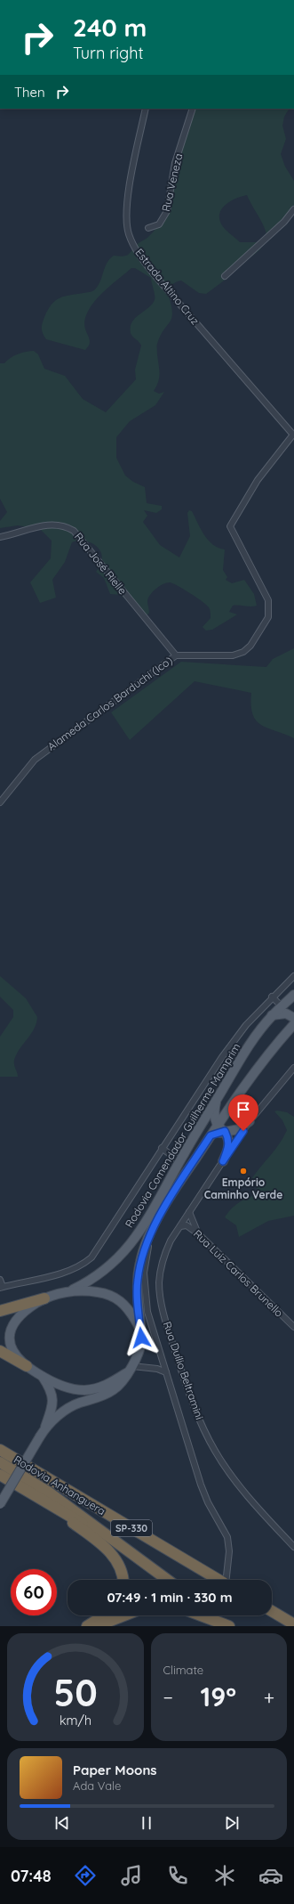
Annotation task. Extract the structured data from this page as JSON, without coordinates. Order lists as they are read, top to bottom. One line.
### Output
{"streets":{"highway":["Rodovia Anhanguera","SP-330"],"main road":["Rodovia Comendador Guilherme Mamprim"],"street":["Rua Veneza","Estrada Altino Cruz","Rua José Rielle","Alameda Carlos Barduchi (Ico)","Rua Luiz Carlos Brunello","Rua Duílio Beltramini"]},"crossings":[["Estrada Altino Cruz","Alameda Carlos Barduchi (Ico)"],["Rua José Rielle","Alameda Carlos Barduchi (Ico)"],["Rua Luiz Carlos Brunello","Rua Duílio Beltramini"]],"places":["Empório Caminho Verde"],"page":{"turn":["240 m","Turn right"],"then":"Then","limit":"60","trip":"07:49 · 1 min · 330 m","tile":"Climate","heat":["−","19°","+"],"song":["Paper Moons","Ada Vale"],"tabs":"07:48","gauge":["50","km/h"]}}
